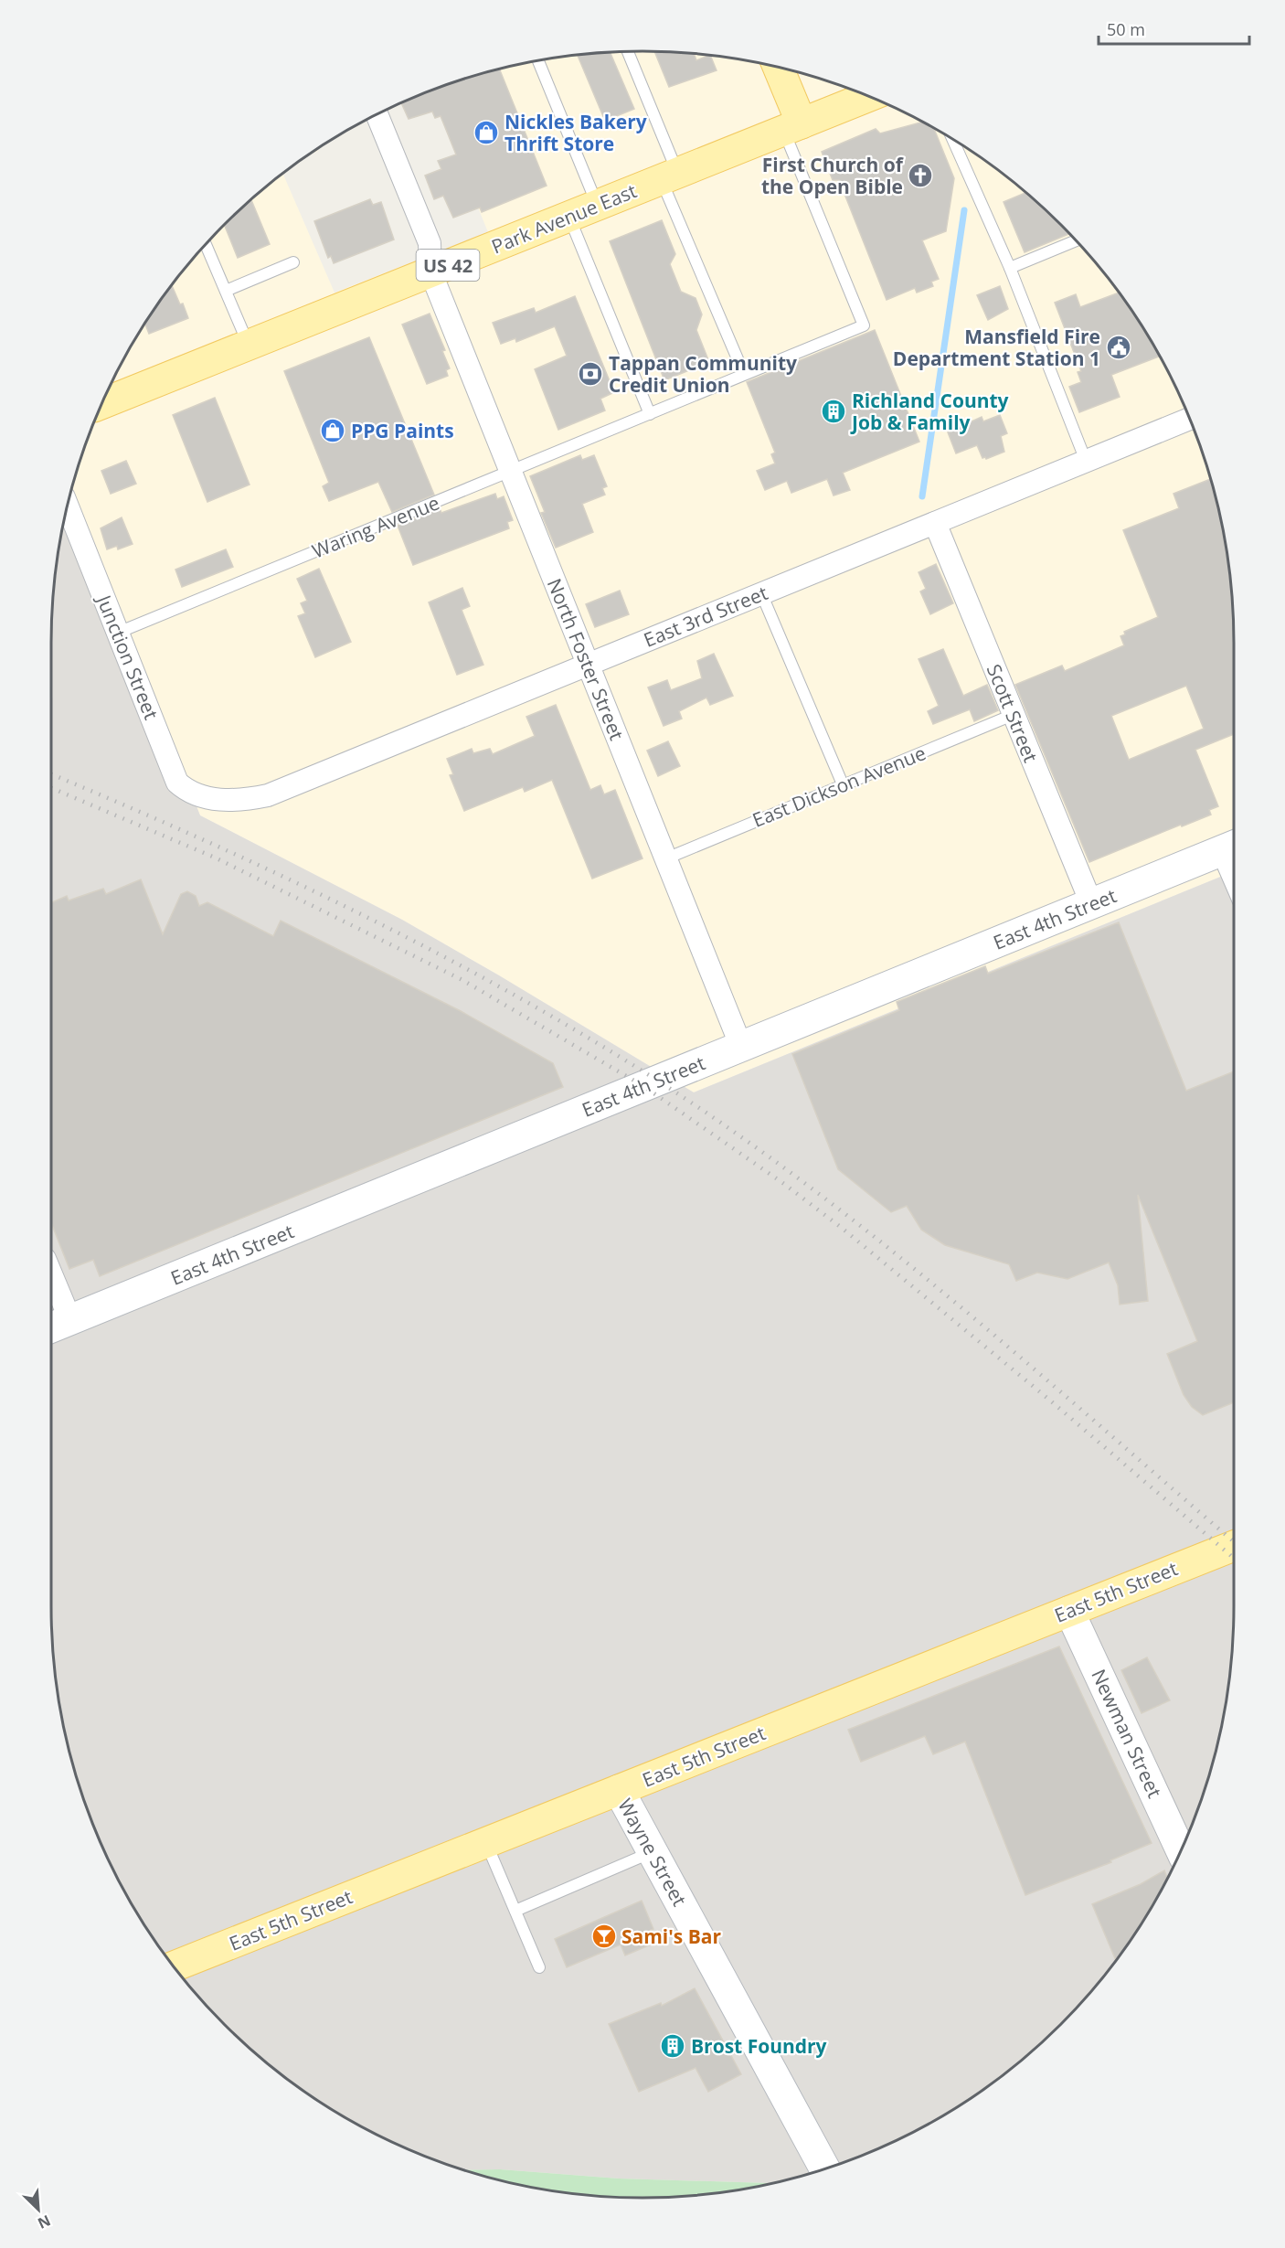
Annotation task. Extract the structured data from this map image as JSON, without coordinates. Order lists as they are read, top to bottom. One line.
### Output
{"streets":{"main road":["Park Avenue East","US 42","East 4th Street","East 5th Street","Wayne Street"],"street":["East 3rd Street","Junction Street","North Foster Street","Scott Street","Newman Street"],"lane":["Waring Avenue","East Dickson Avenue"]},"crossings":[["Park Avenue East","Waring Avenue"],["Park Avenue East","North Foster Street"],["Waring Avenue","Junction Street"],["Waring Avenue","North Foster Street"],["East 3rd Street","Junction Street"],["East 3rd Street","North Foster Street"],["East 3rd Street","Scott Street"],["North Foster Street","East Dickson Avenue"],["North Foster Street","East 4th Street"],["Scott Street","East Dickson Avenue"],["Scott Street","East 4th Street"],["East 5th Street","Newman Street"],["East 5th Street","Wayne Street"]],"places":{"shop":["Nickles Bakery Thrift Store","PPG Paints"],"church":["First Church of the Open Bible"],"public building":["Mansfield Fire Department Station 1"],"bank":["Tappan Community Credit Union"],"building":["Richland County Job & Family","Brost Foundry"],"bar":["Sami's Bar"]},"scale_bar":"50 m","north":"bottom right"}
